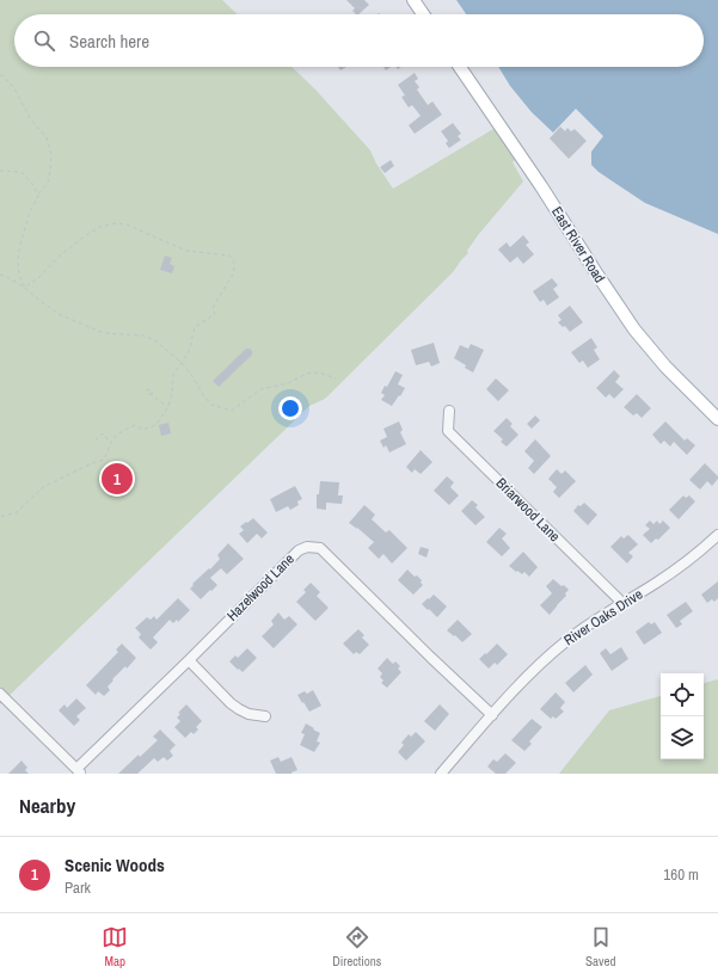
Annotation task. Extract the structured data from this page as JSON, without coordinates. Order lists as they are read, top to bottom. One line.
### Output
{"streets":{"main road":["East River Road"],"street":["Briarwood Lane","Hazelwood Lane","River Oaks Drive"]},"crossings":[["Briarwood Lane","River Oaks Drive"],["Hazelwood Lane","River Oaks Drive"]],"page":{"search":"Search here","pins":"1","heading":"Nearby","list":[{"mark":"1","name":"Scenic Woods","note":"Park","value":"160 m"}],"nav":["Map","Directions","Saved"]}}
